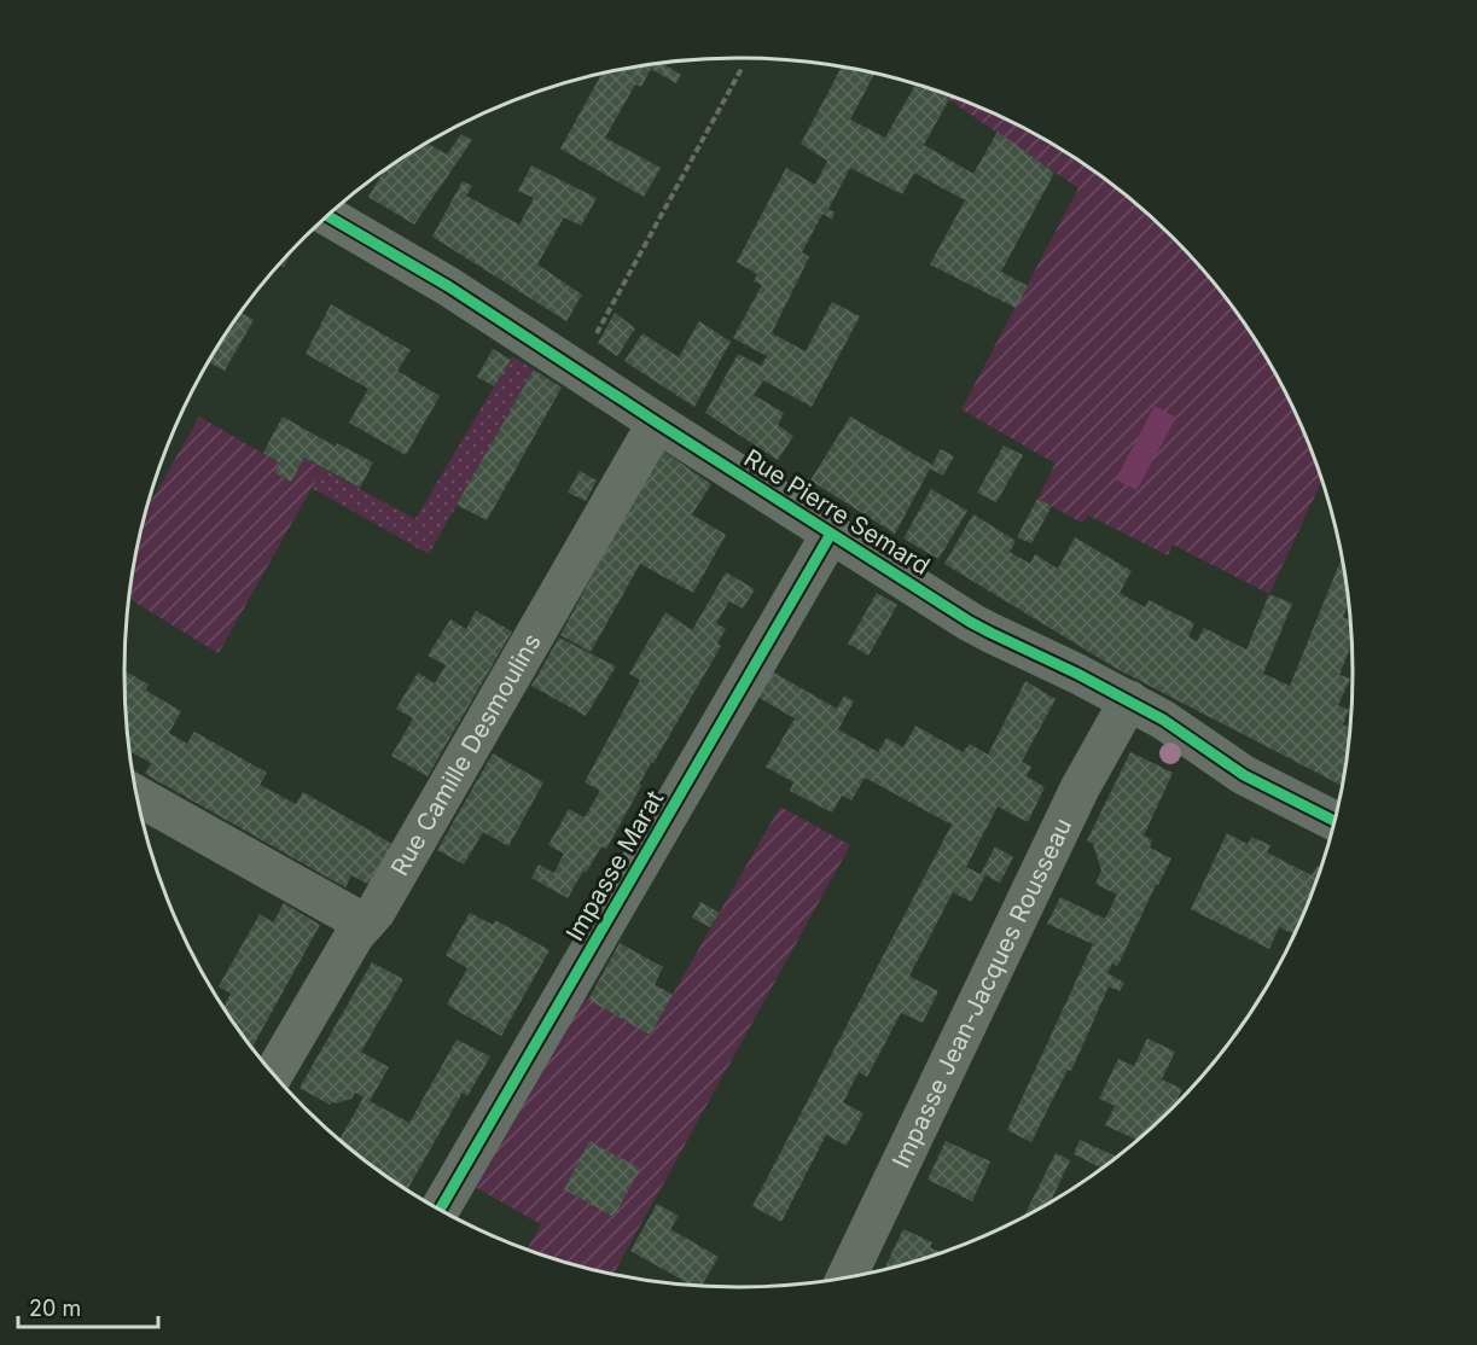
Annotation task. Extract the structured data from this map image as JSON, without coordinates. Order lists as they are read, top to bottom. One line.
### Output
{"streets":{"street":["Rue Pierre Semard","Rue Camille Desmoulins","Impasse Marat","Impasse Jean-Jacques Rousseau"]},"crossings":[["Rue Pierre Semard","Rue Camille Desmoulins"],["Rue Pierre Semard","Impasse Marat"],["Rue Pierre Semard","Impasse Jean-Jacques Rousseau"]],"scale_bar":"20 m"}
